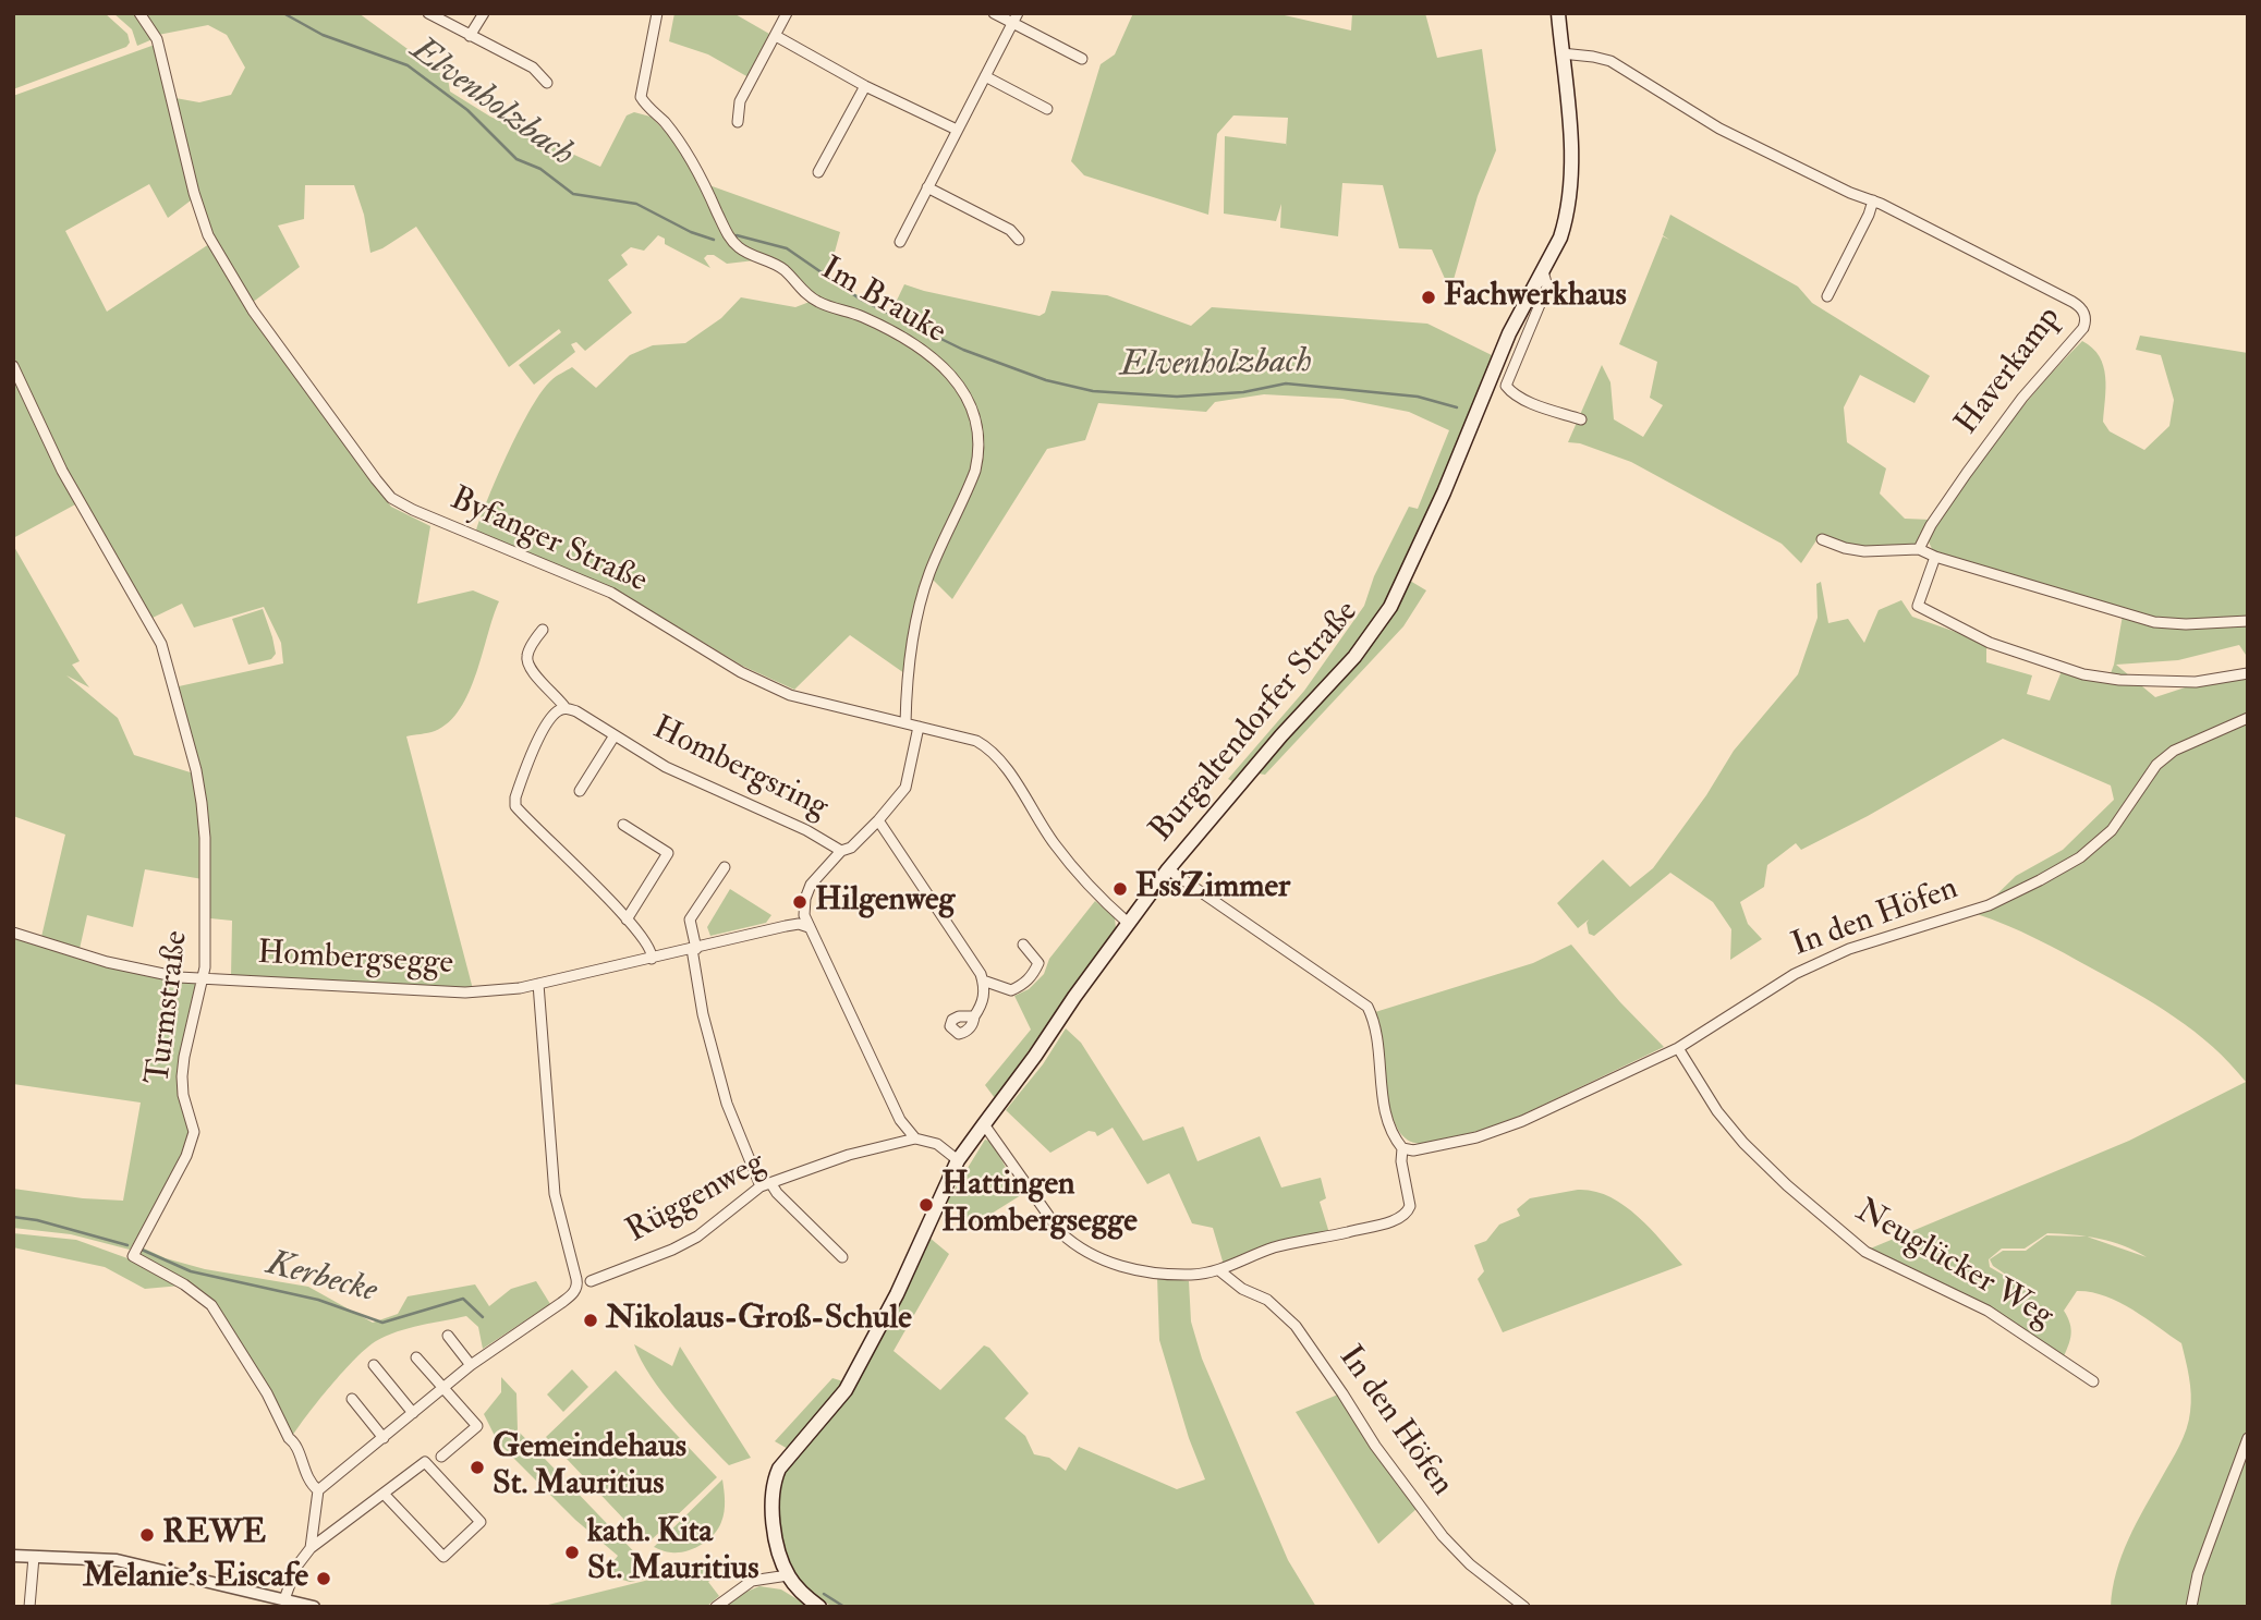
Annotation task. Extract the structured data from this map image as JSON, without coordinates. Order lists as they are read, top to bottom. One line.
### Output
{"streets":{"main road":["Burgaltendorfer Straße"],"street":["Im Brauke","Haverkamp","Byfanger Straße","Hombergsring","In den Höfen","Hombergsegge","Turmstraße","Rüggenweg","Neuglücker Weg"]},"crossings":[["Im Brauke","Byfanger Straße"],["Haverkamp","Burgaltendorfer Straße"],["Byfanger Straße","Burgaltendorfer Straße"],["In den Höfen","Neuglücker Weg"],["Hombergsegge","Turmstraße"]],"water":["Elvenholzbach","Kerbecke"],"places":["Fachwerkhaus","EssZimmer","Hilgenweg","Hattingen Hombergsegge","Nikolaus-Groß-Schule","Gemeindehaus St. Mauritius","REWE","kath. Kita St. Mauritius","Melanie's Eiscafe"]}
